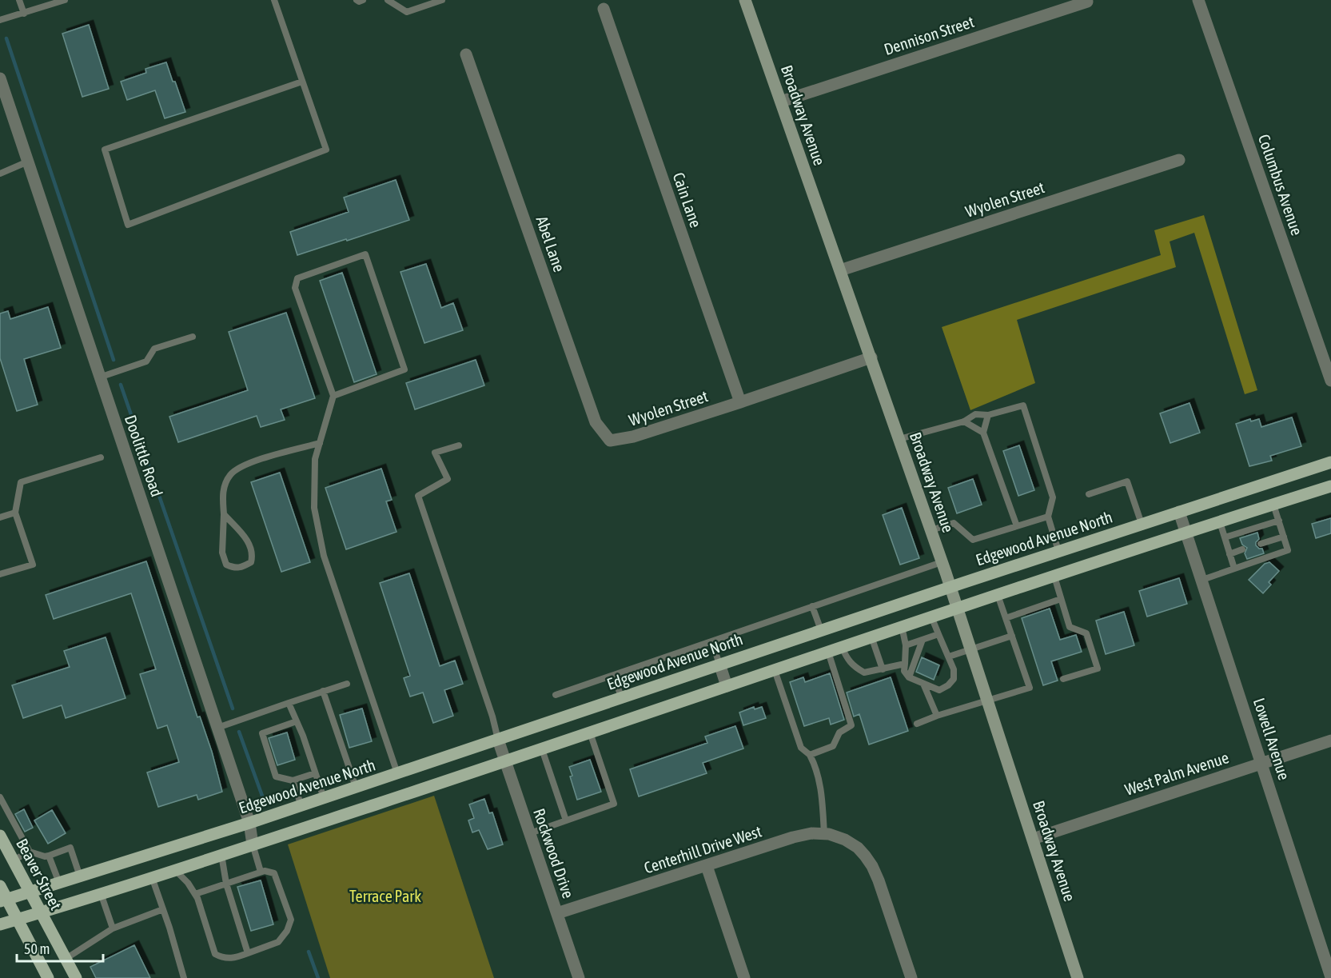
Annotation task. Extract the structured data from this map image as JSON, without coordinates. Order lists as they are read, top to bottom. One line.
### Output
{"streets":{"main road":["Edgewood Avenue North","Beaver Street"],"street":["Dennison Street","Broadway Avenue","Columbus Avenue","Wyolen Street","Cain Lane","Abel Lane","Doolittle Road","Lowell Avenue","West Palm Avenue","Centerhill Drive West","Rockwood Drive"]},"crossings":[["Dennison Street","Broadway Avenue"],["Broadway Avenue","Wyolen Street"],["Broadway Avenue","Edgewood Avenue North"],["Broadway Avenue","West Palm Avenue"],["Wyolen Street","Cain Lane"],["Wyolen Street","Abel Lane"],["Doolittle Road","Edgewood Avenue North"],["Edgewood Avenue North","Lowell Avenue"],["Edgewood Avenue North","Rockwood Drive"],["Edgewood Avenue North","Beaver Street"],["Lowell Avenue","West Palm Avenue"],["Centerhill Drive West","Rockwood Drive"]],"parks":["Terrace Park"],"scale_bar":"50 m"}
